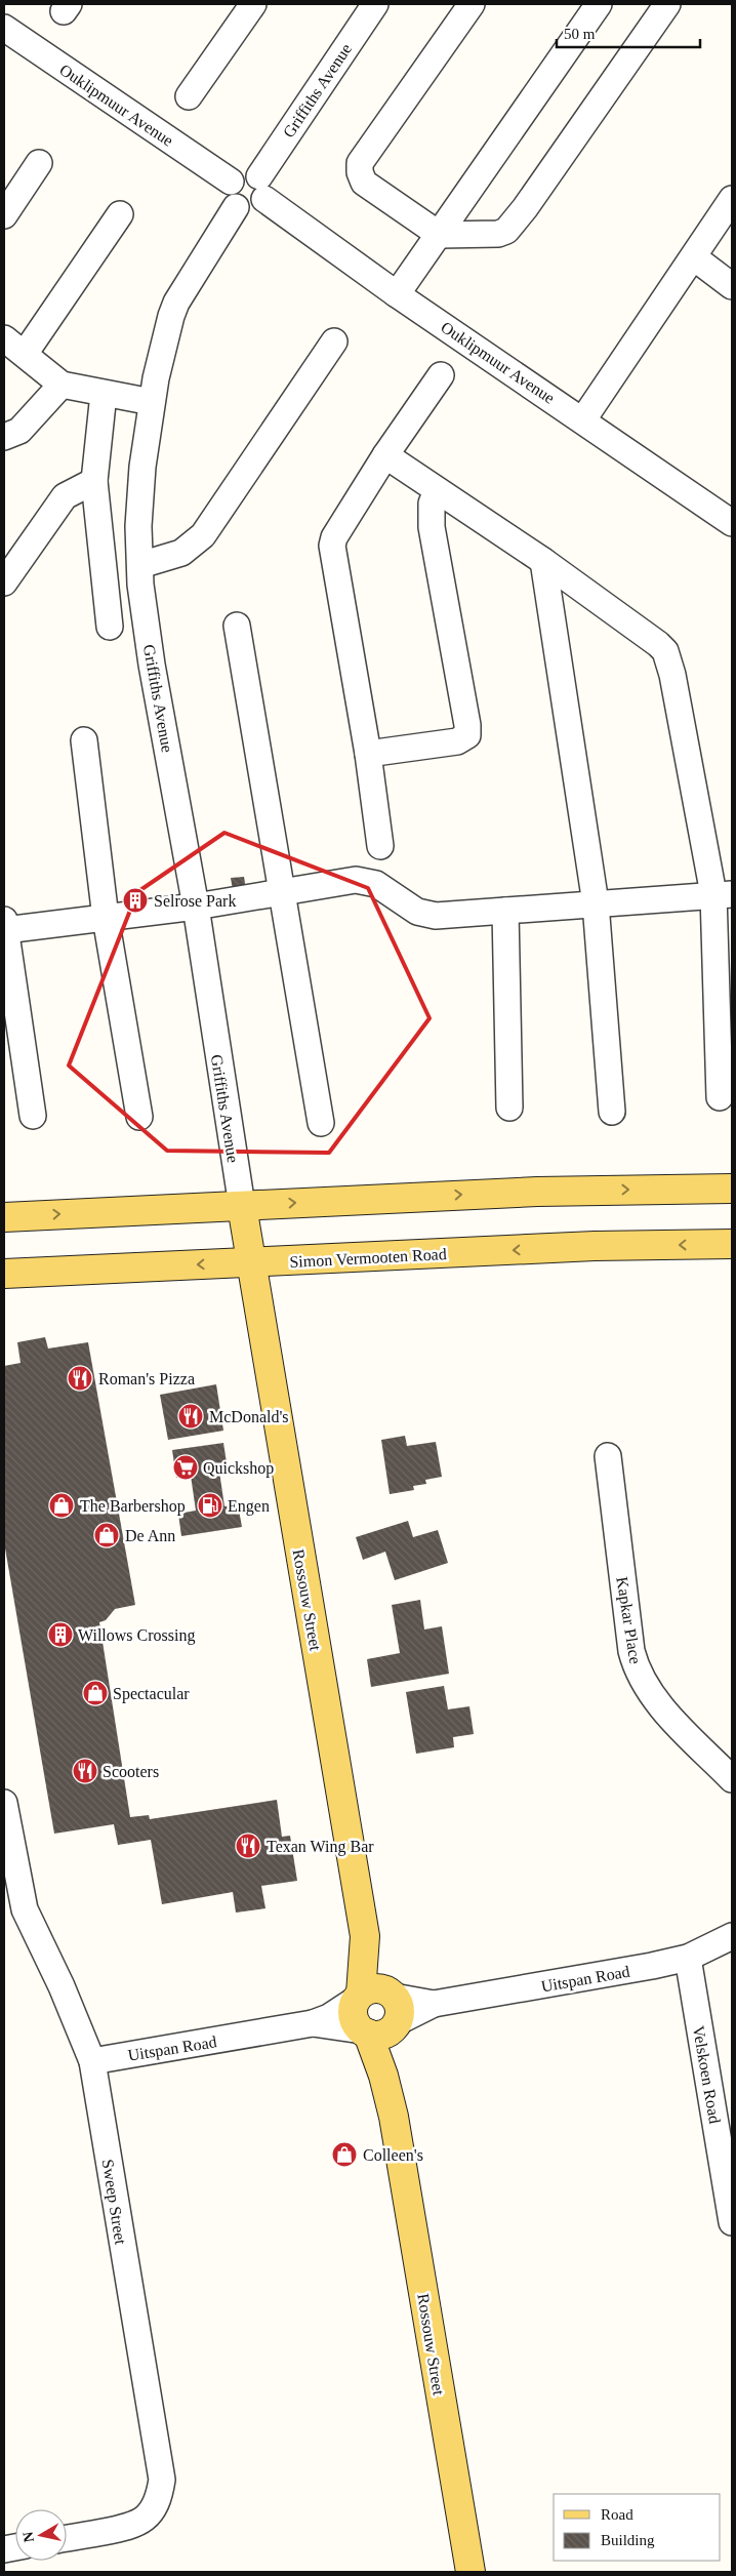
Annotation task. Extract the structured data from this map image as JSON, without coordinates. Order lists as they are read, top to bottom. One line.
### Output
{"streets":{"main road":["Simon Vermooten Road","Rossouw Street"],"street":["Griffiths Avenue","Ouklipmuur Avenue","Kapkar Place","Uitspan Road","Velskoen Road","Sweep Street"]},"crossings":[["Griffiths Avenue","Ouklipmuur Avenue"],["Griffiths Avenue","Rossouw Street"],["Simon Vermooten Road","Rossouw Street"],["Rossouw Street","Uitspan Road"],["Uitspan Road","Velskoen Road"],["Uitspan Road","Sweep Street"]],"places":{"building":["Selrose Park","Willows Crossing"],"restaurant":["Roman's Pizza","McDonald's","Scooters","Texan Wing Bar"],"supermarket":["Quickshop"],"shop":["The Barbershop","De Ann","Spectacular","Colleen's"],"fuel station":["Engen"]},"legend":["Road","Building"],"scale_bar":"50 m","north":"left"}
